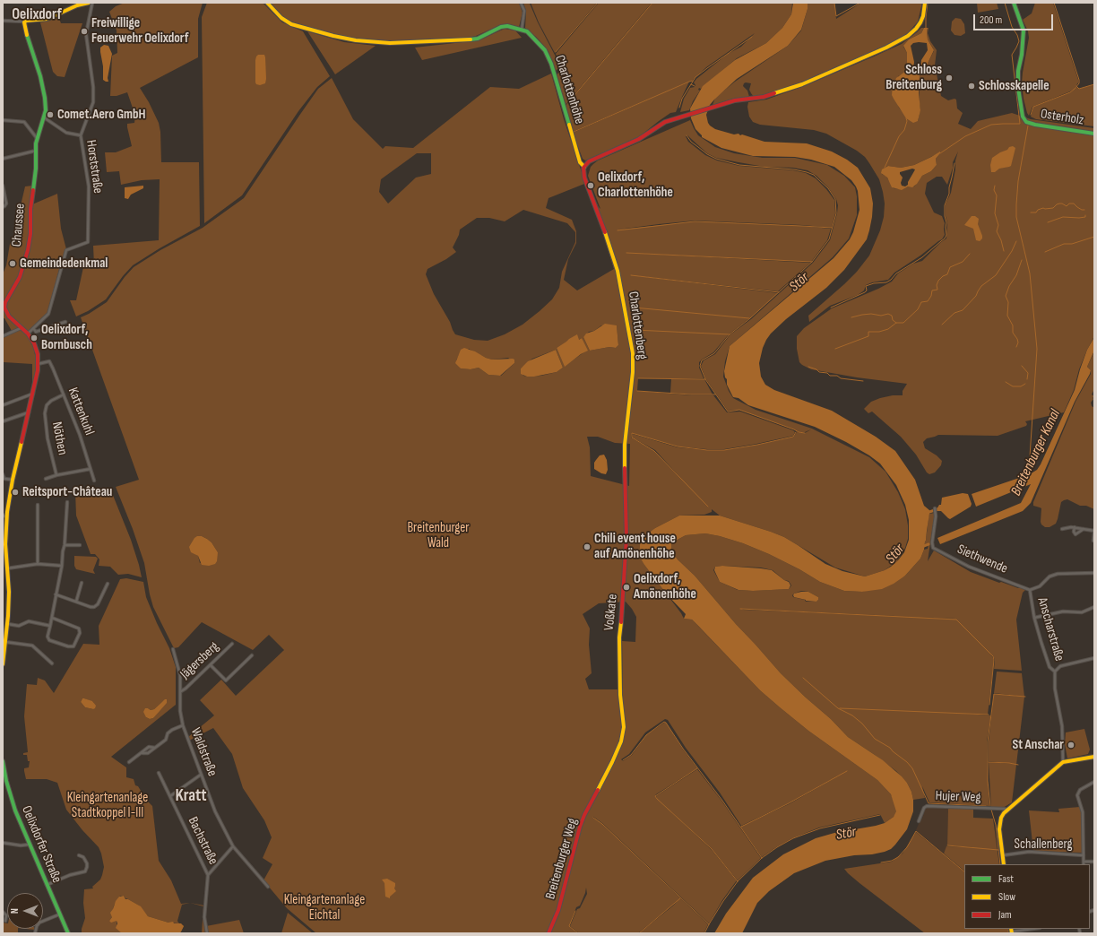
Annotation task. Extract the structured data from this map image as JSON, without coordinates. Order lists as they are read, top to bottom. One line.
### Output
{"streets":{"street":["Charlottenhöhe","Osterholz","Horststraße","Chaussee","Charlottenberg","Kattenkuhl","Nöthen","Siethwende","Voßkate","Anscharstraße","Jägersberg","Waldstraße","Hujer Weg","Bachstraße","Oelixdorfer Straße","Schallenberg","Breitenburger Weg"]},"crossings":[["Charlottenhöhe","Charlottenberg"],["Horststraße","Chaussee"],["Chaussee","Kattenkuhl"],["Charlottenberg","Voßkate"],["Kattenkuhl","Nöthen"],["Siethwende","Anscharstraße"],["Voßkate","Breitenburger Weg"],["Jägersberg","Waldstraße"]],"districts":["Oelixdorf","Kratt"],"water":["Stör","Breitenburger Kanal"],"parks":["Breitenburger Wald","Kleingartenanlage Stadtkoppel I-III","Kleingartenanlage Eichtal"],"places":["Freiwillige Feuerwehr Oelixdorf","Schloss Breitenburg","Schlosskapelle","Comet.Aero GmbH","Oelixdorf, Charlottenhöhe","Gemeindedenkmal","Oelixdorf, Bornbusch","Reitsport-Château","Chili event house auf Amönenhöhe","Oelixdorf, Amönenhöhe","St Anschar"],"legend":["Fast","Slow","Jam"],"scale_bar":"200 m","north":"left"}
